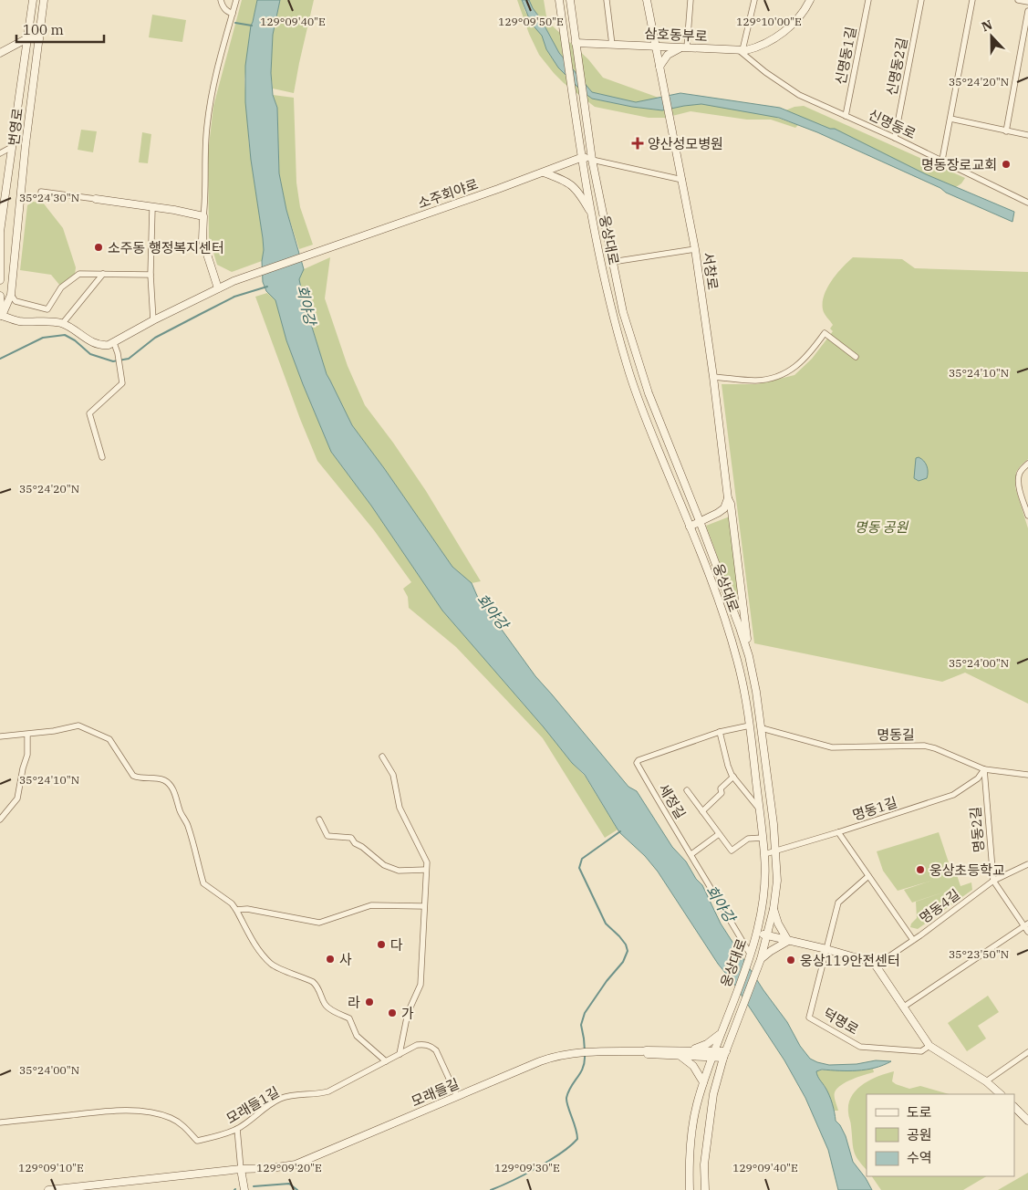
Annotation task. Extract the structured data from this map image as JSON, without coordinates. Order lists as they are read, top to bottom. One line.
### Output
{"streets":{"main road":["삼호동부로","번영로","소주회야로","웅상대로","서창로","모래들길"],"street":["신명동1길","신명동2길","신명동로","명동길","세정길","명동1길","명동2길","명동4길","덕명로","모래들1길"]},"crossings":[["삼호동부로","신명동로"],["삼호동부로","웅상대로"],["삼호동부로","서창로"],["신명동1길","신명동로"],["신명동2길","신명동로"],["소주회야로","웅상대로"],["웅상대로","서창로"],["웅상대로","명동길"],["웅상대로","세정길"],["웅상대로","명동1길"],["웅상대로","모래들길"],["명동길","명동1길"],["명동길","명동2길"],["명동1길","명동2길"],["명동1길","명동4길"],["명동2길","명동4길"],["명동4길","덕명로"],["모래들길","모래들1길"]],"water":["회야강"],"parks":["명동 공원"],"places":{"health":["양산성모병원"],"other":["명동장로교회","소주동 행정복지센터","웅상초등학교","다","사","웅상119안전센터","라","가"]},"legend":["도로","공원","수역"],"scale_bar":"100 m","north":"top","coordinates":["129°09'40\"E","129°09'50\"E","129°10'00\"E","35°24'20\"N","35°24'30\"N","35°24'10\"N","35°24'00\"N","35°23'50\"N","129°09'10\"E","129°09'20\"E","129°09'30\"E"]}
